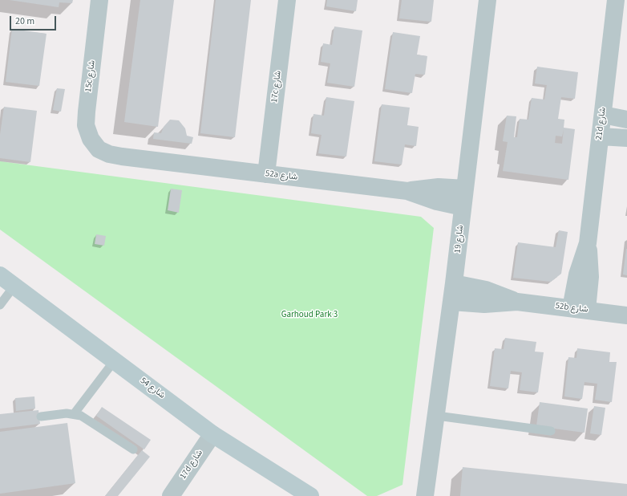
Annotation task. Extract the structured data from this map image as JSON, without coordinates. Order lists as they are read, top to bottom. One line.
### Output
{"streets":{"street":["15c شارع","17c شارع","21d شارع","52a شارع","شارع 19","52b شارع","شارع 54","17d شارع"]},"crossings":[["15c شارع","52a شارع"],["17c شارع","52a شارع"],["21d شارع","52b شارع"],["52a شارع","شارع 19"],["شارع 19","52b شارع"],["شارع 54","17d شارع"]],"parks":["Garhoud Park 3"],"scale_bar":"20 m"}
